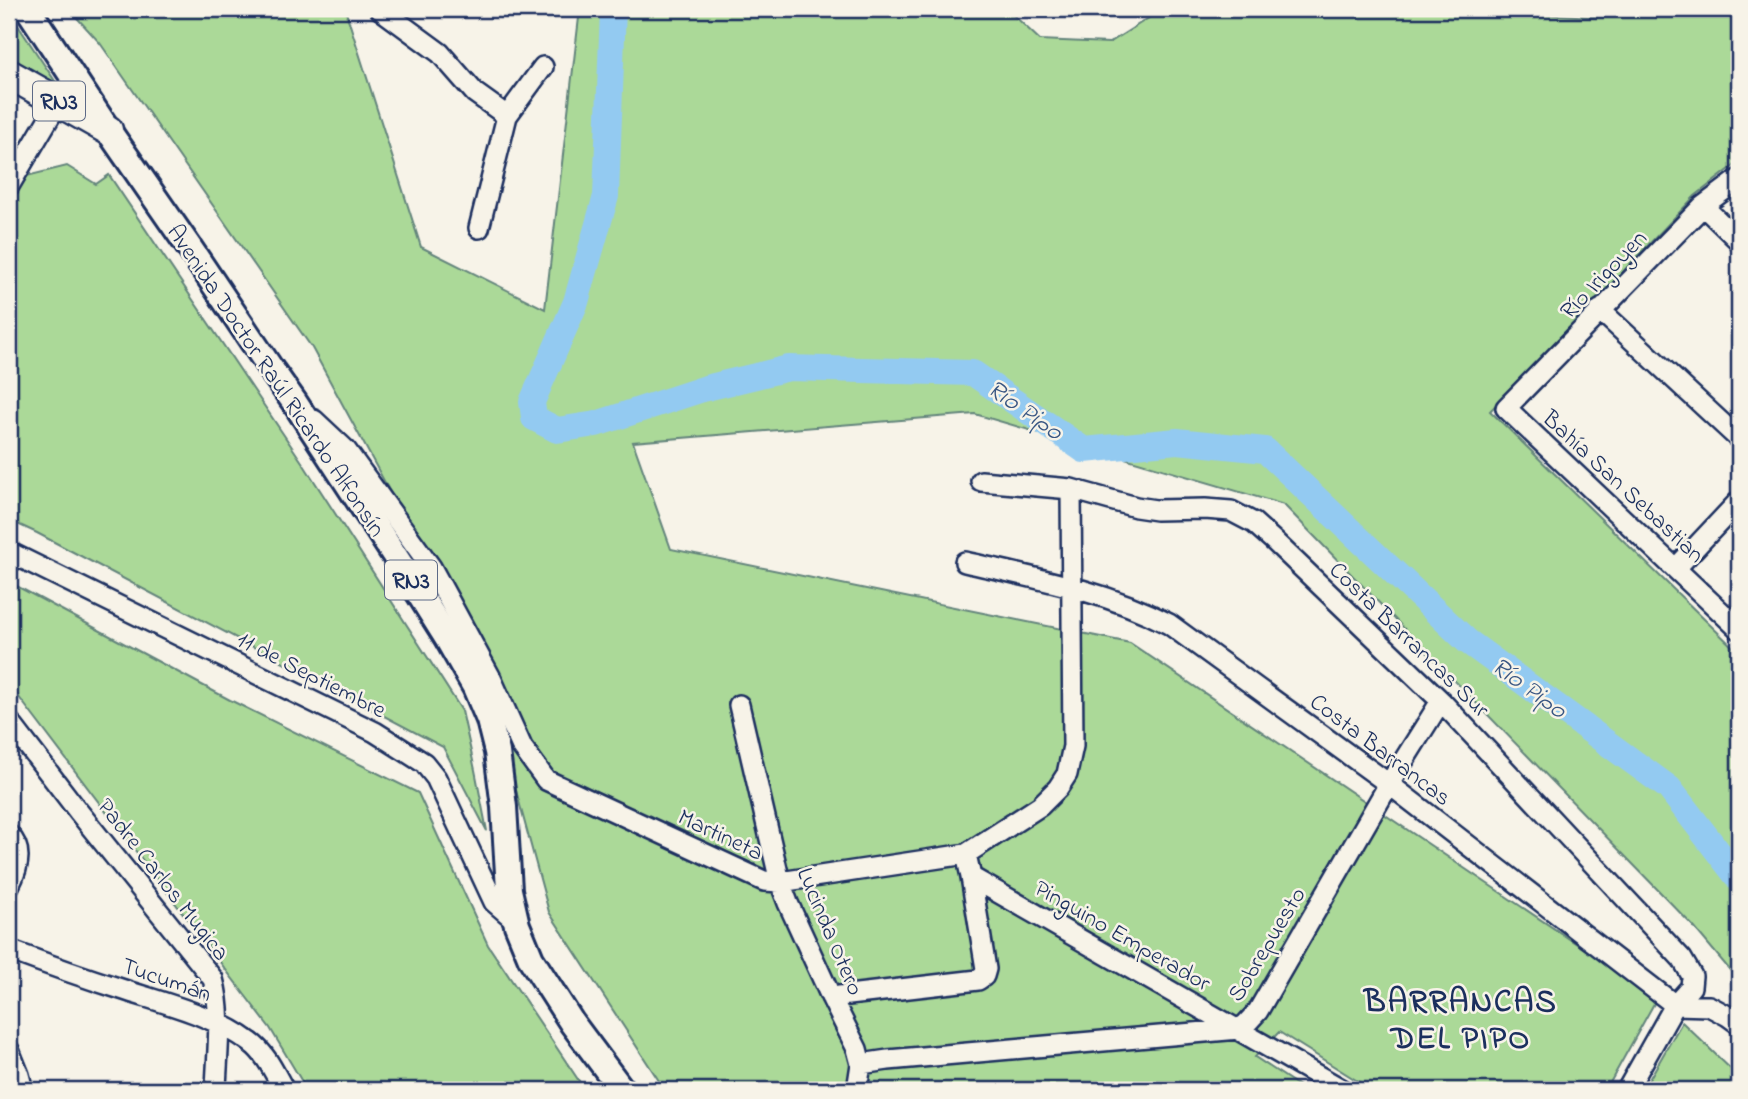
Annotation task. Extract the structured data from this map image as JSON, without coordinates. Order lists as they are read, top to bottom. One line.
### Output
{"streets":{"highway":["RN3"],"main road":["Avenida Doctor Raúl Ricardo Alfonsín"],"street":["Río Irigoyen","Bahía San Sebastian","Costa Barrancas Sur","11 de Septiembre","Costa Barrancas","Martineta","Padre Carlos Mugica","Lucinda Otero","Pinguino Emperador","Sobrepuesto","Tucumán"]},"crossings":[["RN3","Avenida Doctor Raúl Ricardo Alfonsín"],["Río Irigoyen","Bahía San Sebastian"],["Avenida Doctor Raúl Ricardo Alfonsín","11 de Septiembre"],["Avenida Doctor Raúl Ricardo Alfonsín","Martineta"],["Costa Barrancas Sur","Costa Barrancas"],["Costa Barrancas Sur","Martineta"],["Costa Barrancas Sur","Sobrepuesto"],["Costa Barrancas","Martineta"],["Costa Barrancas","Sobrepuesto"],["Martineta","Lucinda Otero"],["Padre Carlos Mugica","Tucumán"],["Lucinda Otero","Sobrepuesto"],["Pinguino Emperador","Sobrepuesto"]],"districts":["BARRANCAS DEL PIPO"],"water":["Río Pipo"]}
